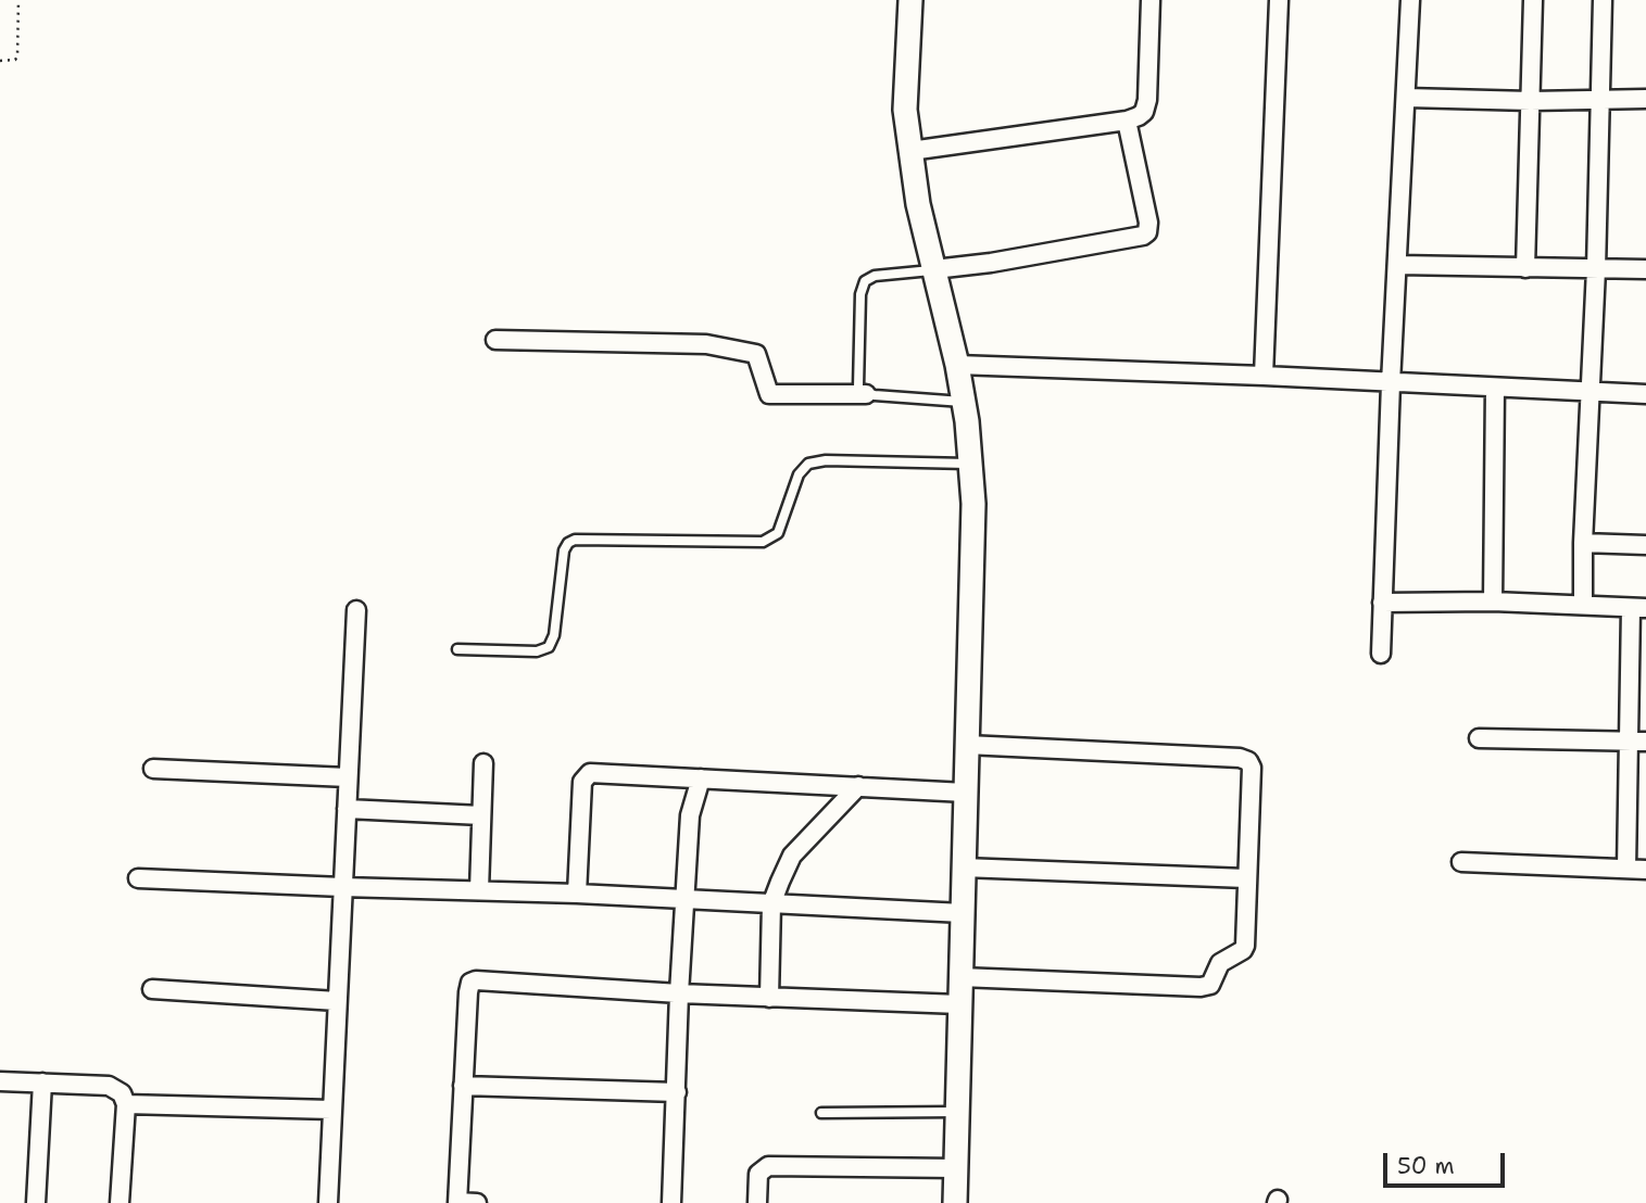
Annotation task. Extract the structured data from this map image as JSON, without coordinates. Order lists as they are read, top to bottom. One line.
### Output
{"scale_bar":"50 m"}
